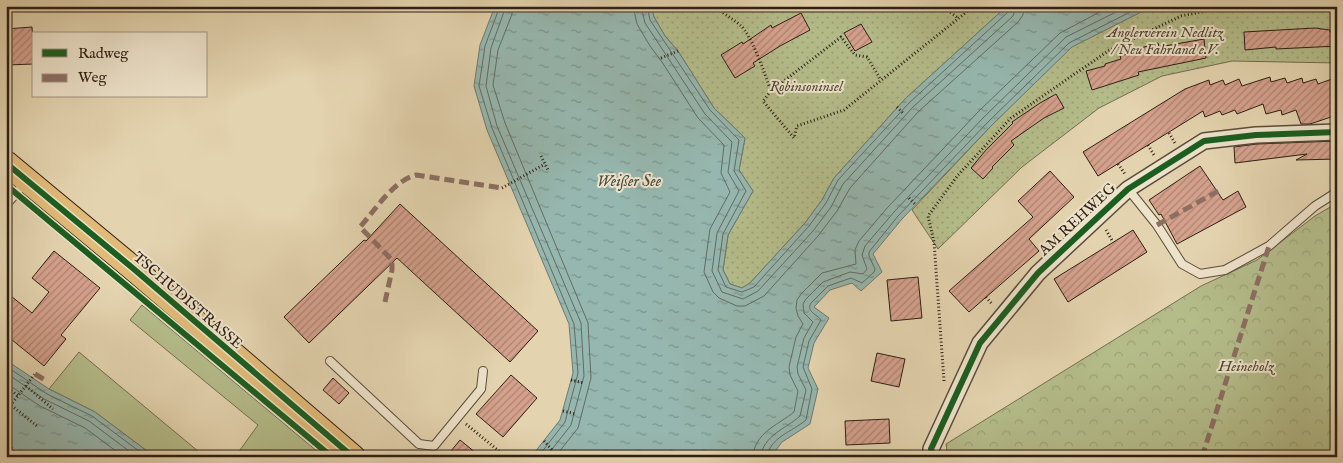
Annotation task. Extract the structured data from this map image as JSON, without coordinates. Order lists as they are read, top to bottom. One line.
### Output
{"streets":{"main road":["TSCHUDISTRASSE"],"street":["AM REHWEG"]},"water":["Weißer See"],"parks":["Anglerverein Nedlitz / Neu Fahrland e.V.","Robinsoninsel","Heineholz"],"legend":["Radweg","Weg"]}
